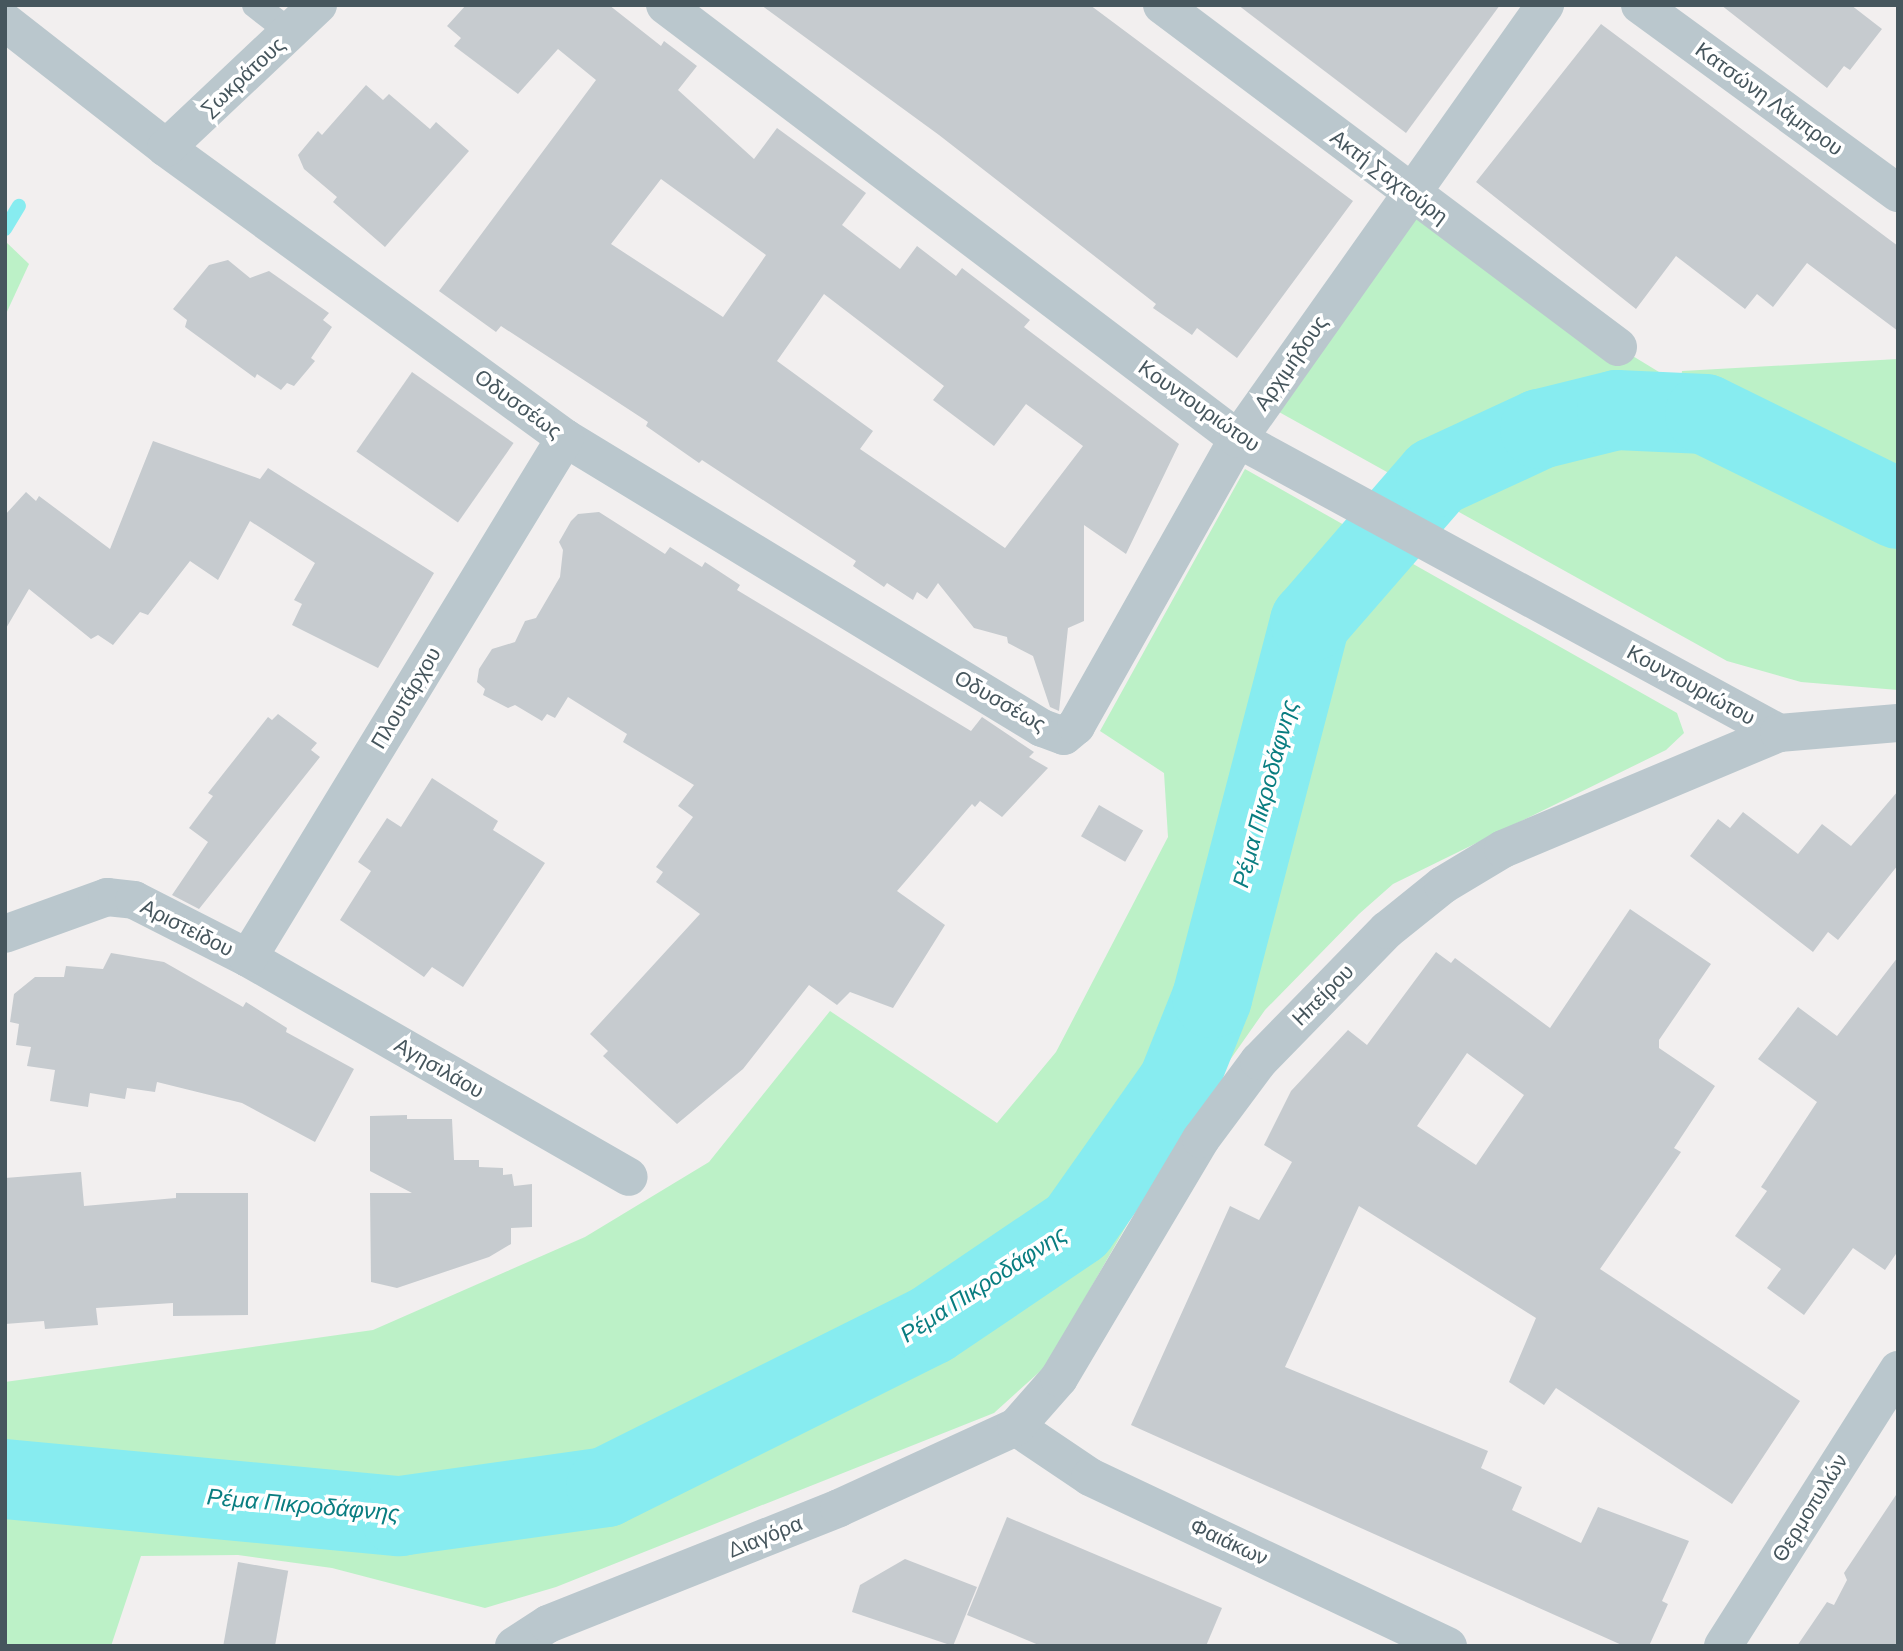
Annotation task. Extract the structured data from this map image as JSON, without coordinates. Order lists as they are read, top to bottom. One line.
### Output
{"streets":{"street":["Σωκράτους","Κατσώνη Λάμπρου","Ακτή Σαχτούρη","Αρχιμήδους","Οδυσσέως","Κουντουριώτου","Πλουτάρχου","Αριστείδου","Ηπείρου","Αγησιλάου","Θερμοπυλών","Διαγόρα","Φαιάκων"]},"crossings":[["Σωκράτους","Οδυσσέως"],["Ακτή Σαχτούρη","Αρχιμήδους"],["Αρχιμήδους","Οδυσσέως"],["Αρχιμήδους","Κουντουριώτου"],["Οδυσσέως","Πλουτάρχου"],["Κουντουριώτου","Ηπείρου"],["Πλουτάρχου","Αριστείδου"],["Πλουτάρχου","Αγησιλάου"],["Αριστείδου","Αγησιλάου"],["Ηπείρου","Διαγόρα"],["Ηπείρου","Φαιάκων"],["Διαγόρα","Φαιάκων"]],"water":["Ρέμα Πικροδάφνης"]}
